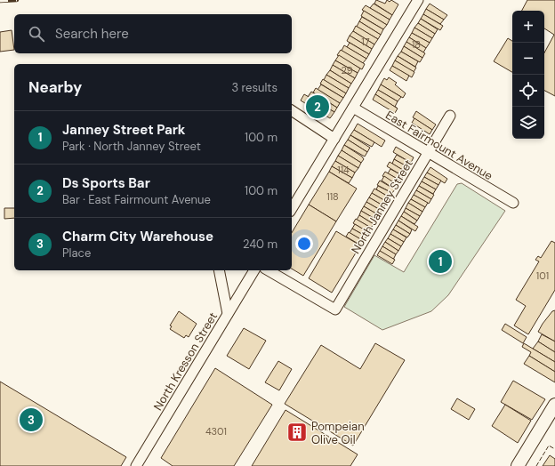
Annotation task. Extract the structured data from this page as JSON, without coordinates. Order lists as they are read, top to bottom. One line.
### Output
{"streets":{"street":["East Fairmount Avenue","North Janney Street","North Kresson Street"]},"crossings":[["East Fairmount Avenue","North Janney Street"]],"places":{"building":["Pompeian Olive Oil"]},"house_numbers":["17","18","29","114","118","101","4301"],"page":{"map_buttons":["+","−"],"search":"Search here","heading":["Nearby","3 results"],"pins":["2","1","3"],"list":[{"mark":"1","name":"Janney Street Park","note":"Park · North Janney Street","value":"100 m"},{"mark":"2","name":"Ds Sports Bar","note":"Bar · East Fairmount Avenue","value":"100 m"},{"mark":"3","name":"Charm City Warehouse","note":"Place","value":"240 m"}]}}
